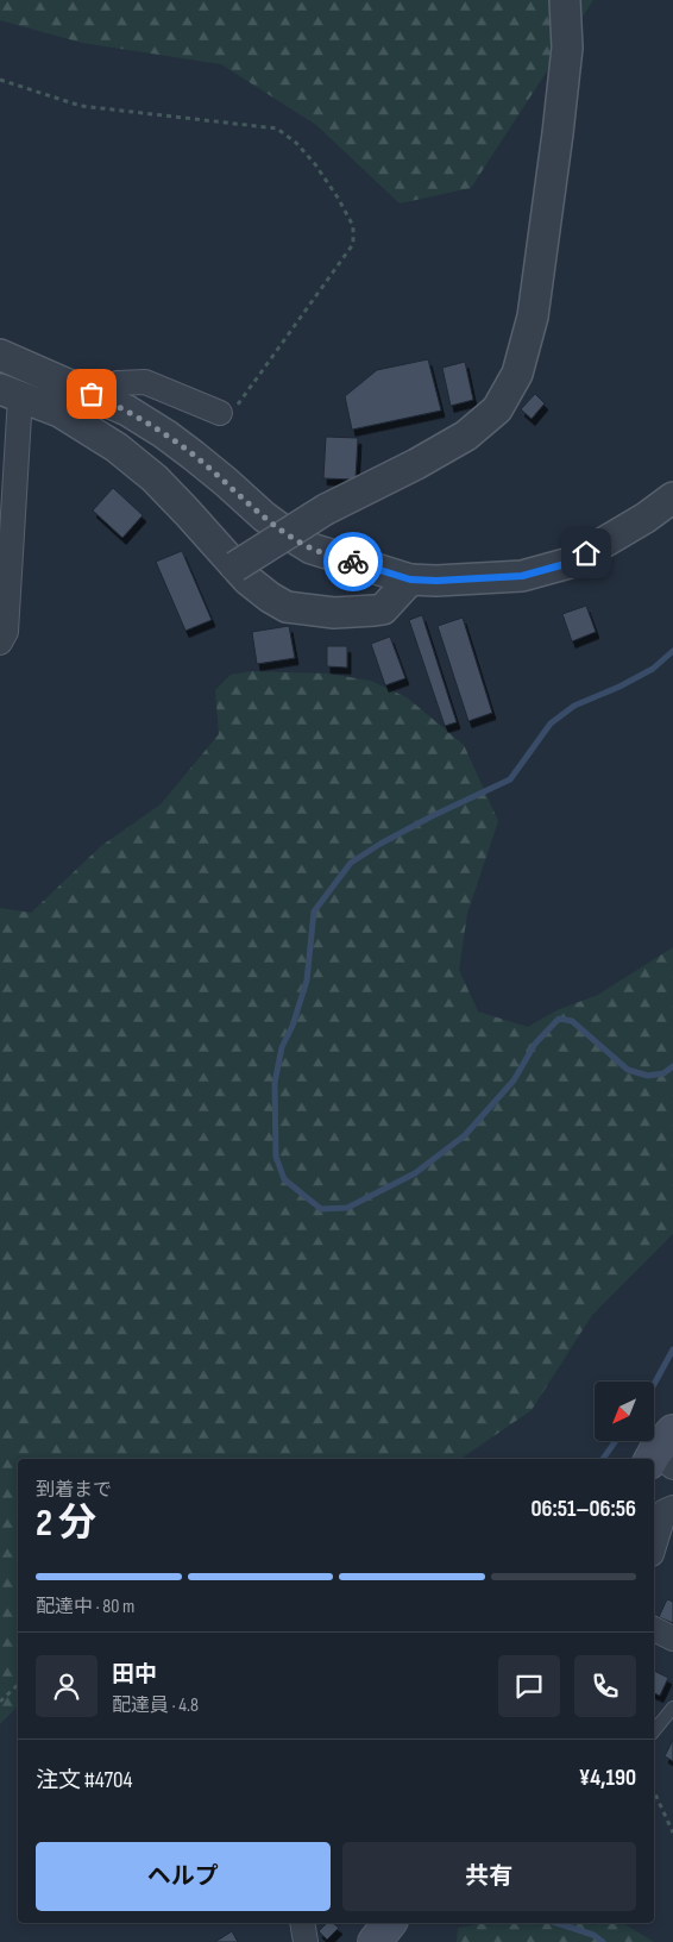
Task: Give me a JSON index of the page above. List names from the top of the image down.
{
  "north": "bottom left",
  "page": {
    "heading": ["2 分", "到着まで", "06:51–06:56"],
    "panel": [
      "田中",
      "配達員 · 4.8",
      "注文 #4704",
      "¥4,190"
    ],
    "bar": "配達中 · 80 m",
    "buttons": ["ヘルプ", "共有"]
  }
}
